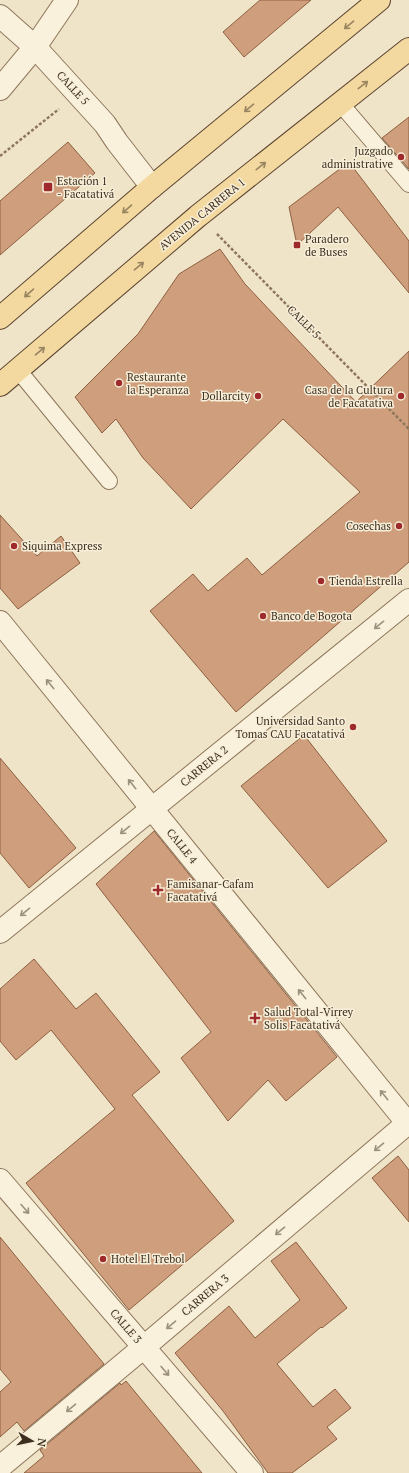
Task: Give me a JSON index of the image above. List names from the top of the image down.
{
  "streets": {
    "main road": ["AVENIDA CARRERA 1"],
    "street": [
      "CALLE 5",
      "CARRERA 2",
      "CALLE 4",
      "CARRERA 3",
      "CALLE 3"
    ]
  },
  "crossings": [
    ["CALLE 5", "AVENIDA CARRERA 1"],
    ["CARRERA 2", "CALLE 4"],
    ["CALLE 4", "CARRERA 3"],
    ["CARRERA 3", "CALLE 3"]
  ],
  "one_way": [
    "CARRERA 2",
    "CALLE 4",
    "CARRERA 3",
    "CALLE 3"
  ],
  "places": {
    "other": [
      "Juzgado administrative",
      "Restaurante la Esperanza",
      "Dollarcity",
      "Casa de la Cultura de Facatativa",
      "Cosechas",
      "Siquima Express",
      "Tienda Estrella",
      "Banco de Bogota",
      "Universidad Santo Tomas CAU Facatativá",
      "Hotel El Trebol"
    ],
    "transit": ["Estación 1 - Facatativá", "Paradero de Buses"],
    "health": ["Famisanar-Cafam Facatativá", "Salud Total-Virrey Solis Facatativá"]
  },
  "north": "right"
}
